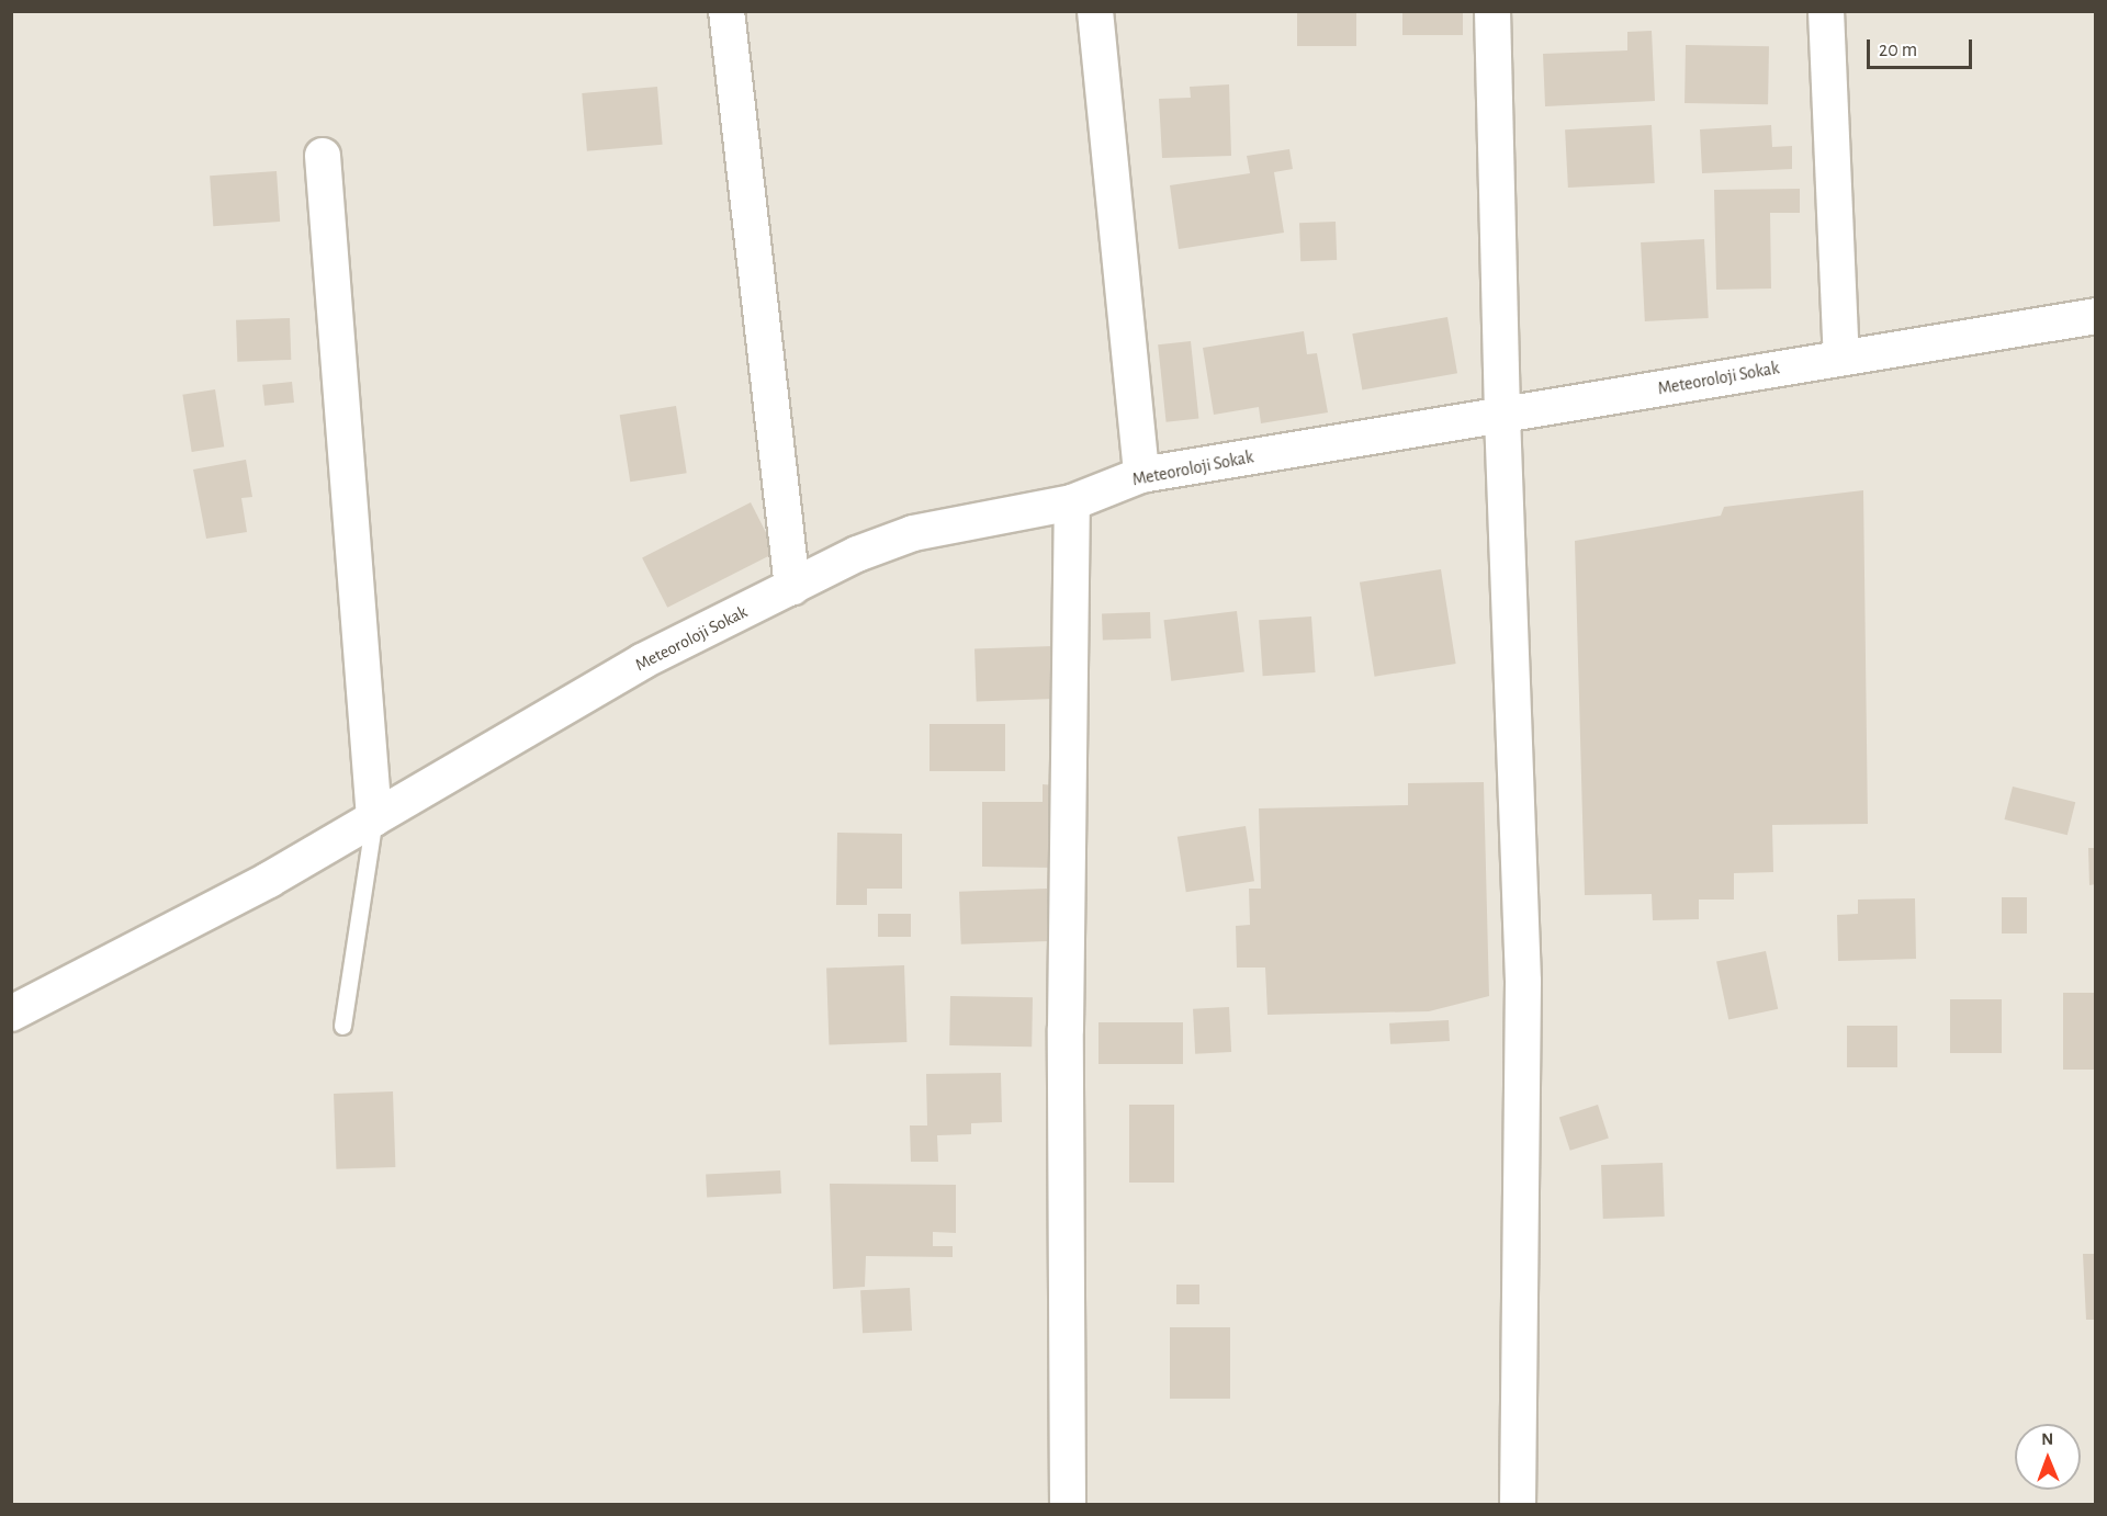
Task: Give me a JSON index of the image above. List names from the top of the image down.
{
  "streets": {
    "street": ["Meteoroloji Sokak"]
  },
  "scale_bar": "20 m",
  "north": "top"
}
